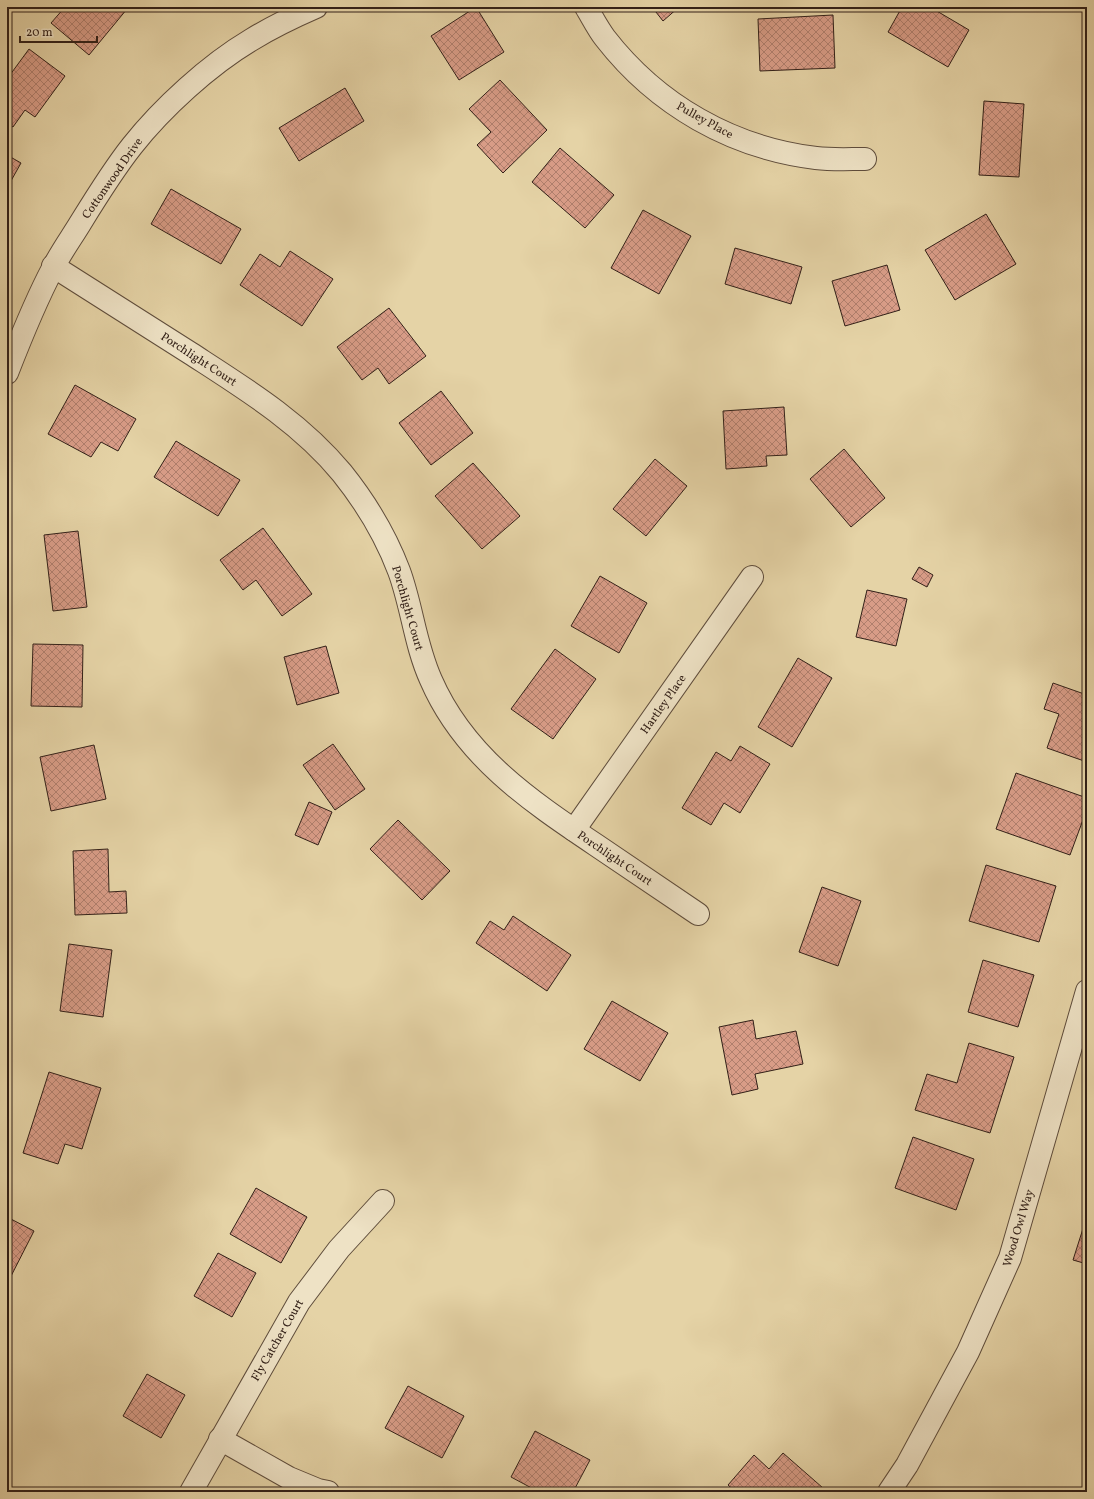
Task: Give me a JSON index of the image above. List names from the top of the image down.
{
  "streets": {
    "street": [
      "Pulley Place",
      "Cottonwood Drive",
      "Porchlight Court",
      "Hartley Place",
      "Wood Owl Way",
      "Fly Catcher Court"
    ]
  },
  "crossings": [
    ["Cottonwood Drive", "Porchlight Court"],
    ["Porchlight Court", "Hartley Place"]
  ],
  "scale_bar": "20 m"
}
